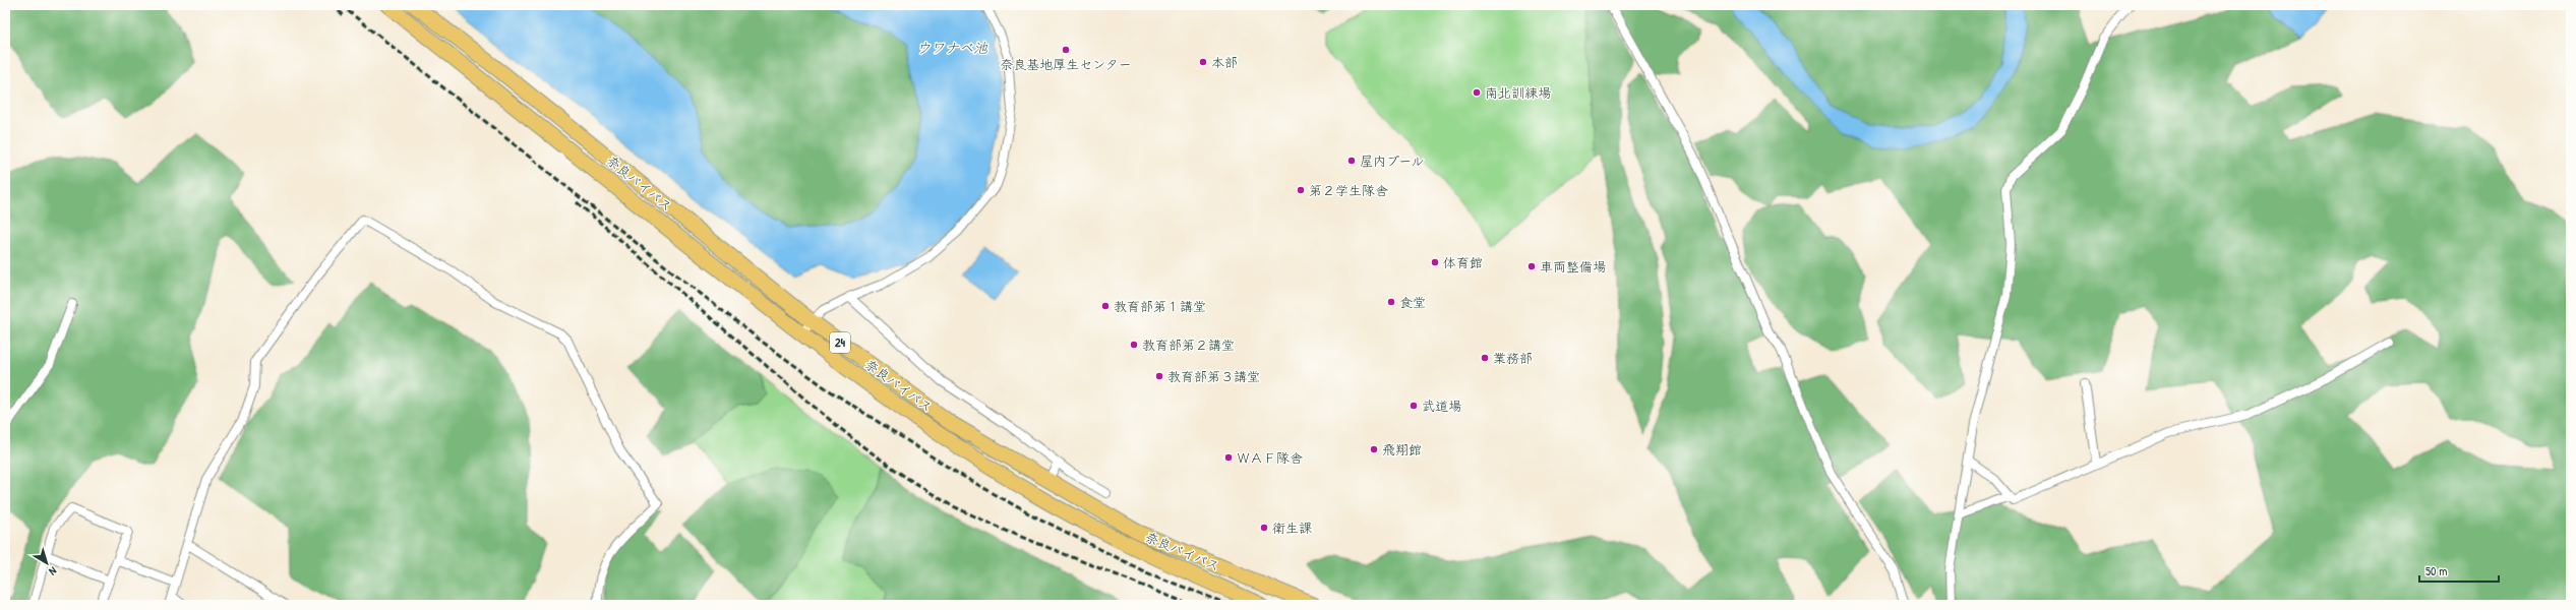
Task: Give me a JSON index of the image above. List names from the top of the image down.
{
  "streets": {
    "highway": ["奈良バイパス", "24"]
  },
  "water": ["ウワナベ池"],
  "places": [
    "奈良基地厚生センター",
    "本部",
    "南北訓練場",
    "屋内プール",
    "第２学生隊舎",
    "体育館",
    "車両整備場",
    "食堂",
    "教育部第１講堂",
    "教育部第２講堂",
    "業務部",
    "教育部第３講堂",
    "武道場",
    "飛翔館",
    "ＷＡＦ隊舎",
    "衛生課"
  ],
  "scale_bar": "50 m",
  "north": "bottom right"
}
